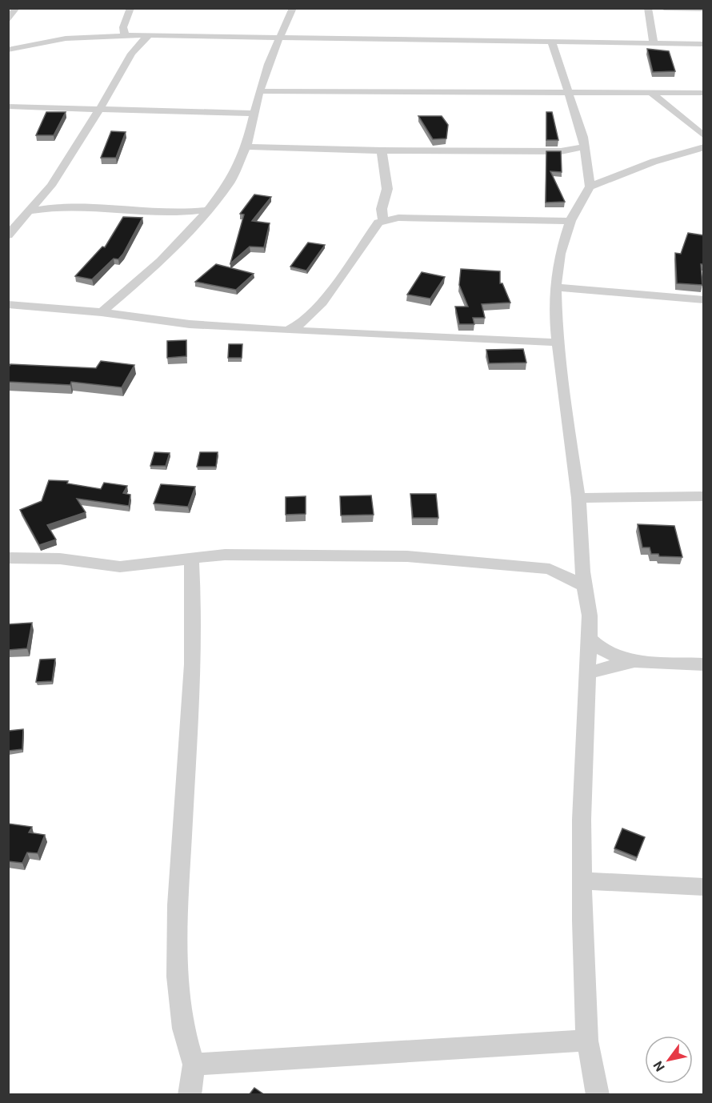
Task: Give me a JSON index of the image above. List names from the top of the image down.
{
  "north": "bottom left"
}
